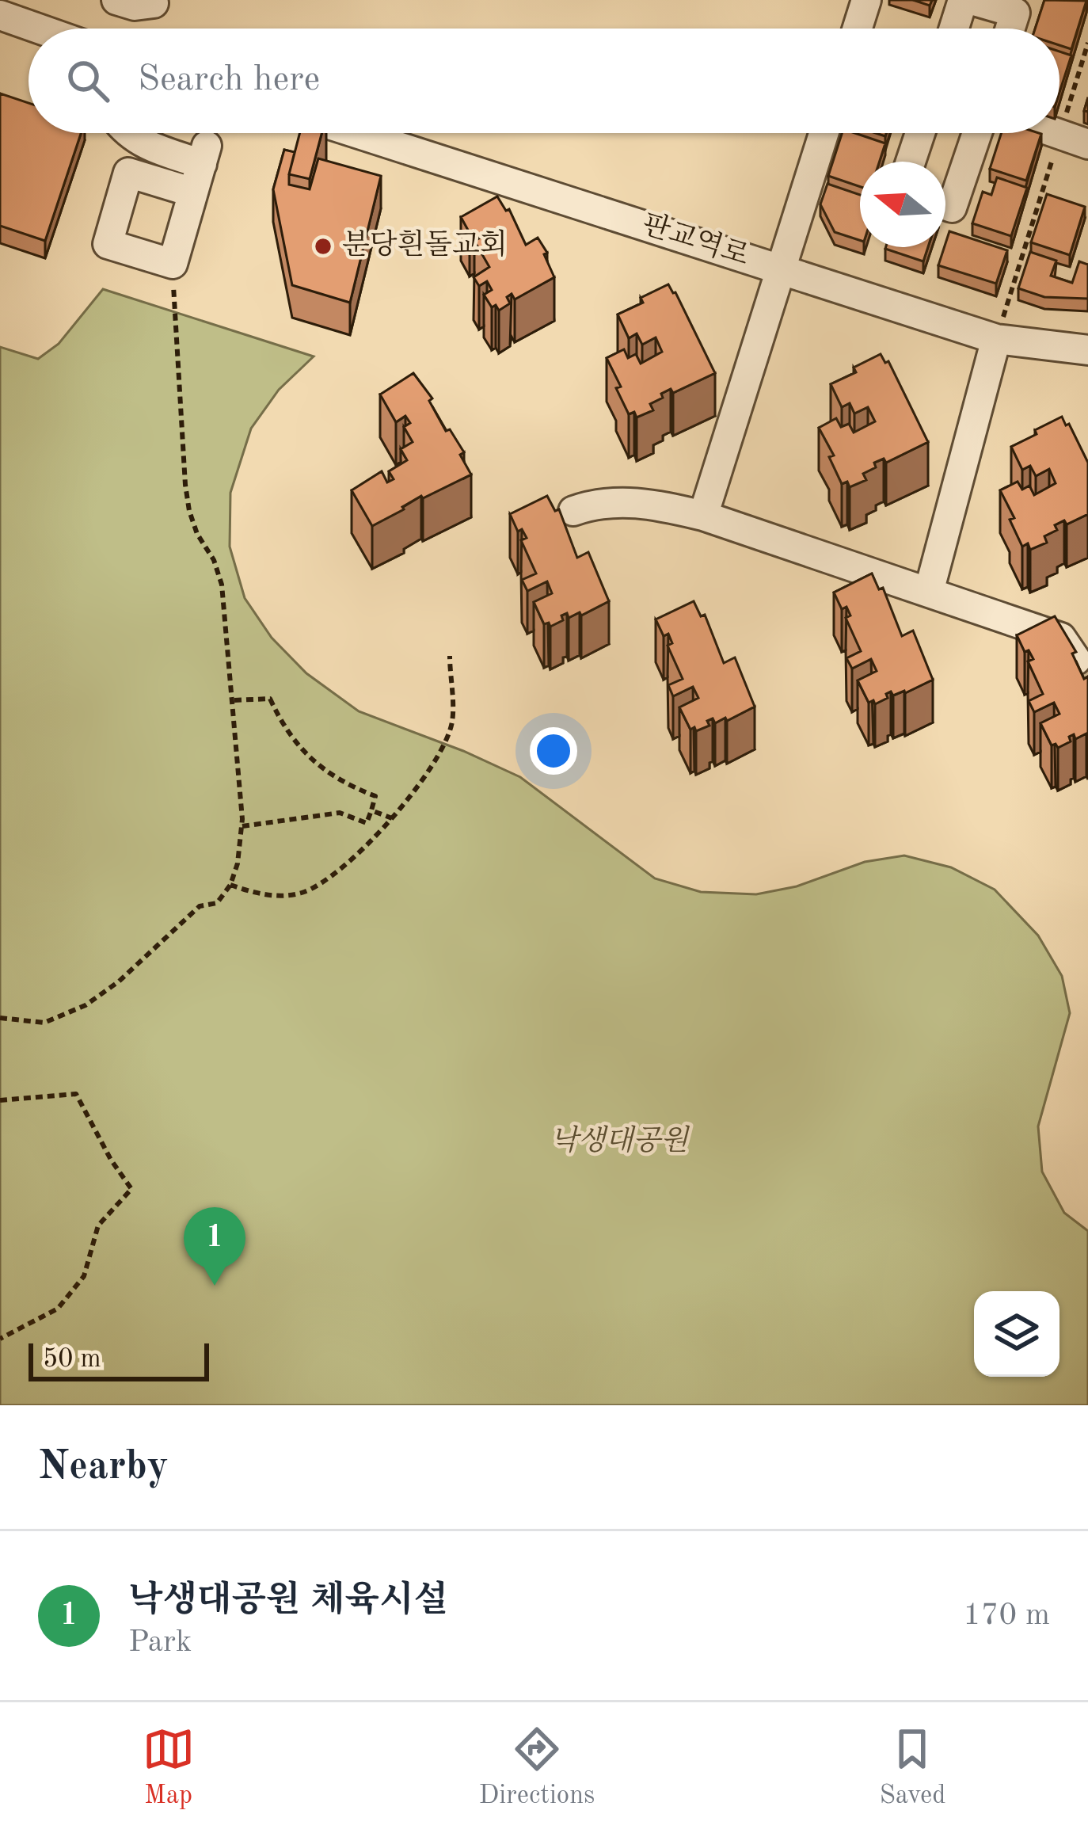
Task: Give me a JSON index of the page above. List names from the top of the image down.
{
  "streets": {
    "street": ["판교역로"]
  },
  "parks": ["낙생대공원"],
  "places": ["분당흰돌교회"],
  "scale_bar": "50 m",
  "north": "left",
  "page": {
    "search": "Search here",
    "pins": "1",
    "scale": "50 m",
    "heading": "Nearby",
    "list": [
      {
        "mark": "1",
        "name": "낙생대공원 체육시설",
        "note": "Park",
        "value": "170 m"
      }
    ],
    "nav": ["Map", "Directions", "Saved"]
  }
}
